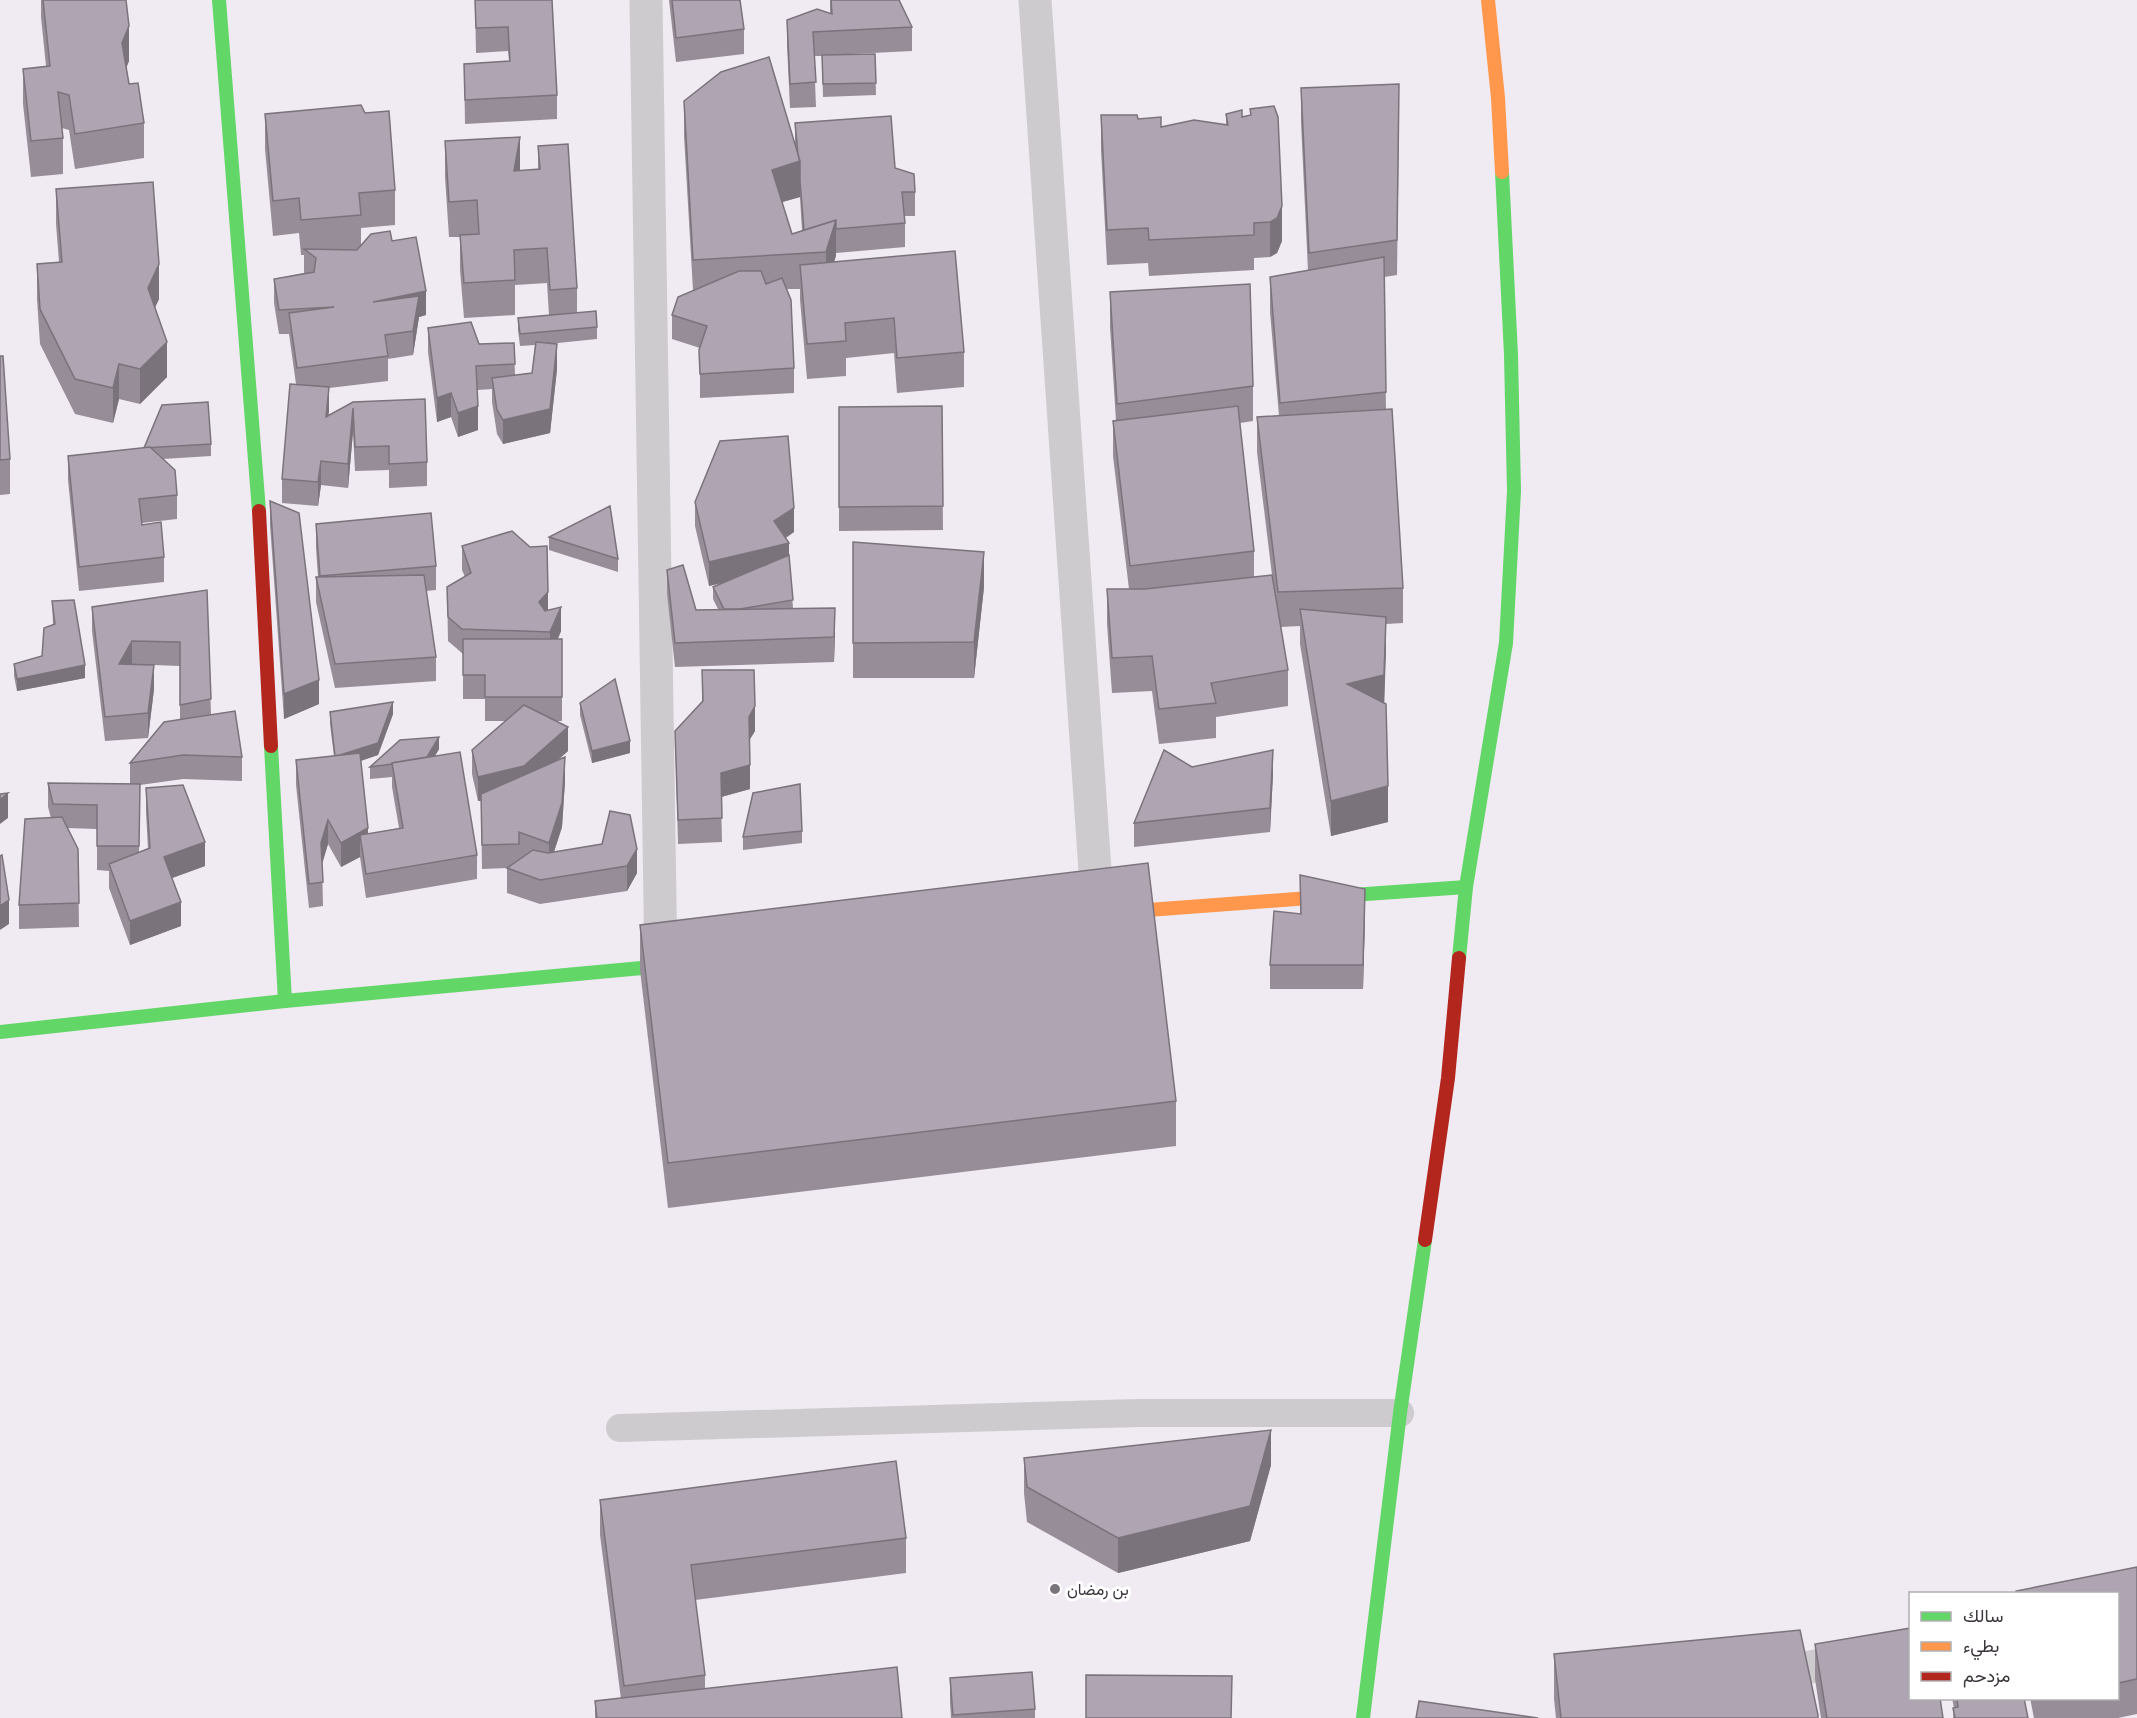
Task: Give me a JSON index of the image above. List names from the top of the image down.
{
  "places": ["بن رمضان"],
  "legend": ["سالك", "بطيء", "مزدحم"]
}
